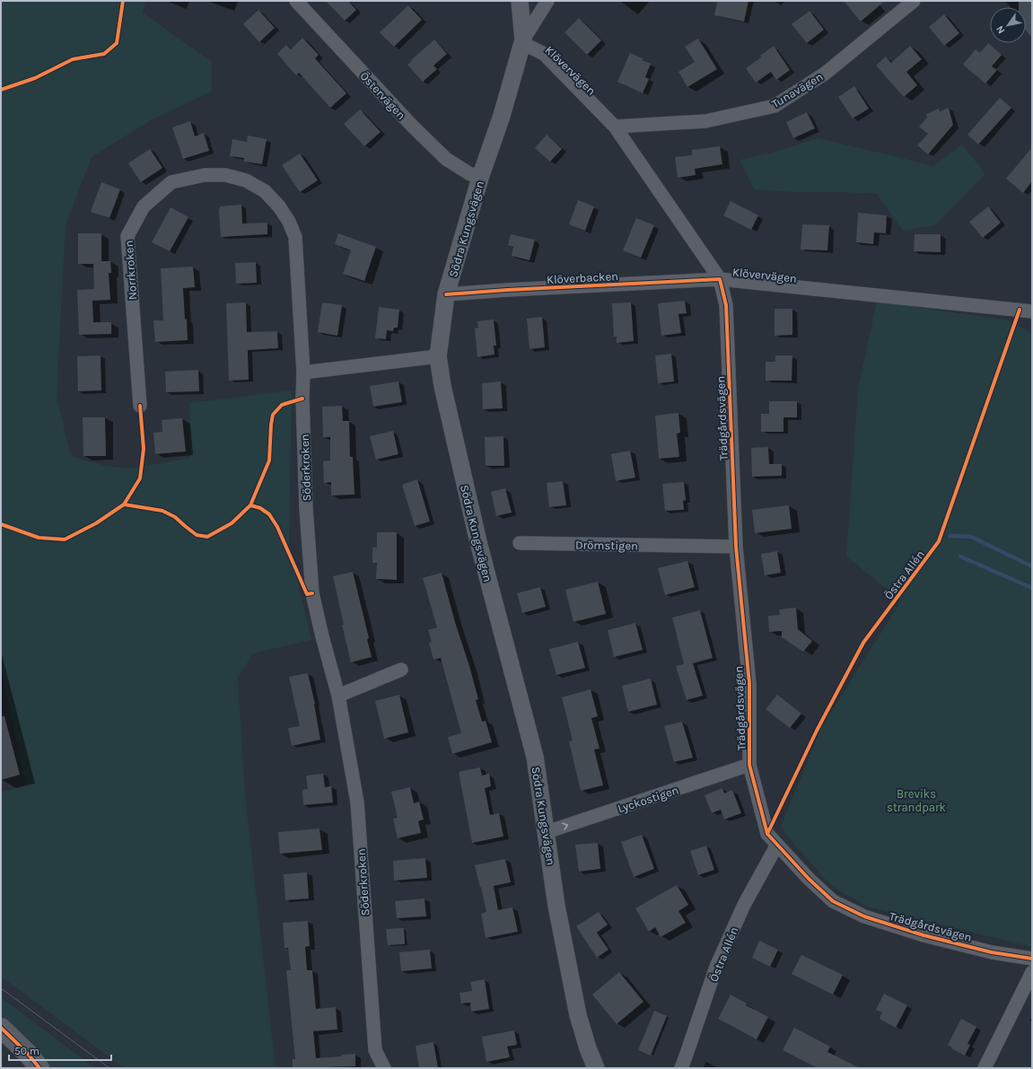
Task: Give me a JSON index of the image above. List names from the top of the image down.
{
  "streets": {
    "street": [
      "Klövervägen",
      "Tunavägen",
      "Östervägen",
      "Södra Kungsvägen",
      "Norrkroken",
      "Klöverbacken",
      "Trädgårdsvägen",
      "Söderkroken",
      "Drömstigen",
      "Östra Allén",
      "Lyckostigen"
    ]
  },
  "crossings": [
    ["Klövervägen", "Tunavägen"],
    ["Klövervägen", "Södra Kungsvägen"],
    ["Klövervägen", "Klöverbacken"],
    ["Klövervägen", "Trädgårdsvägen"],
    ["Östervägen", "Södra Kungsvägen"],
    ["Södra Kungsvägen", "Klöverbacken"],
    ["Södra Kungsvägen", "Lyckostigen"],
    ["Norrkroken", "Söderkroken"],
    ["Klöverbacken", "Trädgårdsvägen"],
    ["Trädgårdsvägen", "Drömstigen"],
    ["Trädgårdsvägen", "Östra Allén"],
    ["Trädgårdsvägen", "Lyckostigen"]
  ],
  "one_way": ["Lyckostigen"],
  "parks": ["Breviks strandpark"],
  "scale_bar": "50 m",
  "north": "bottom left"
}
